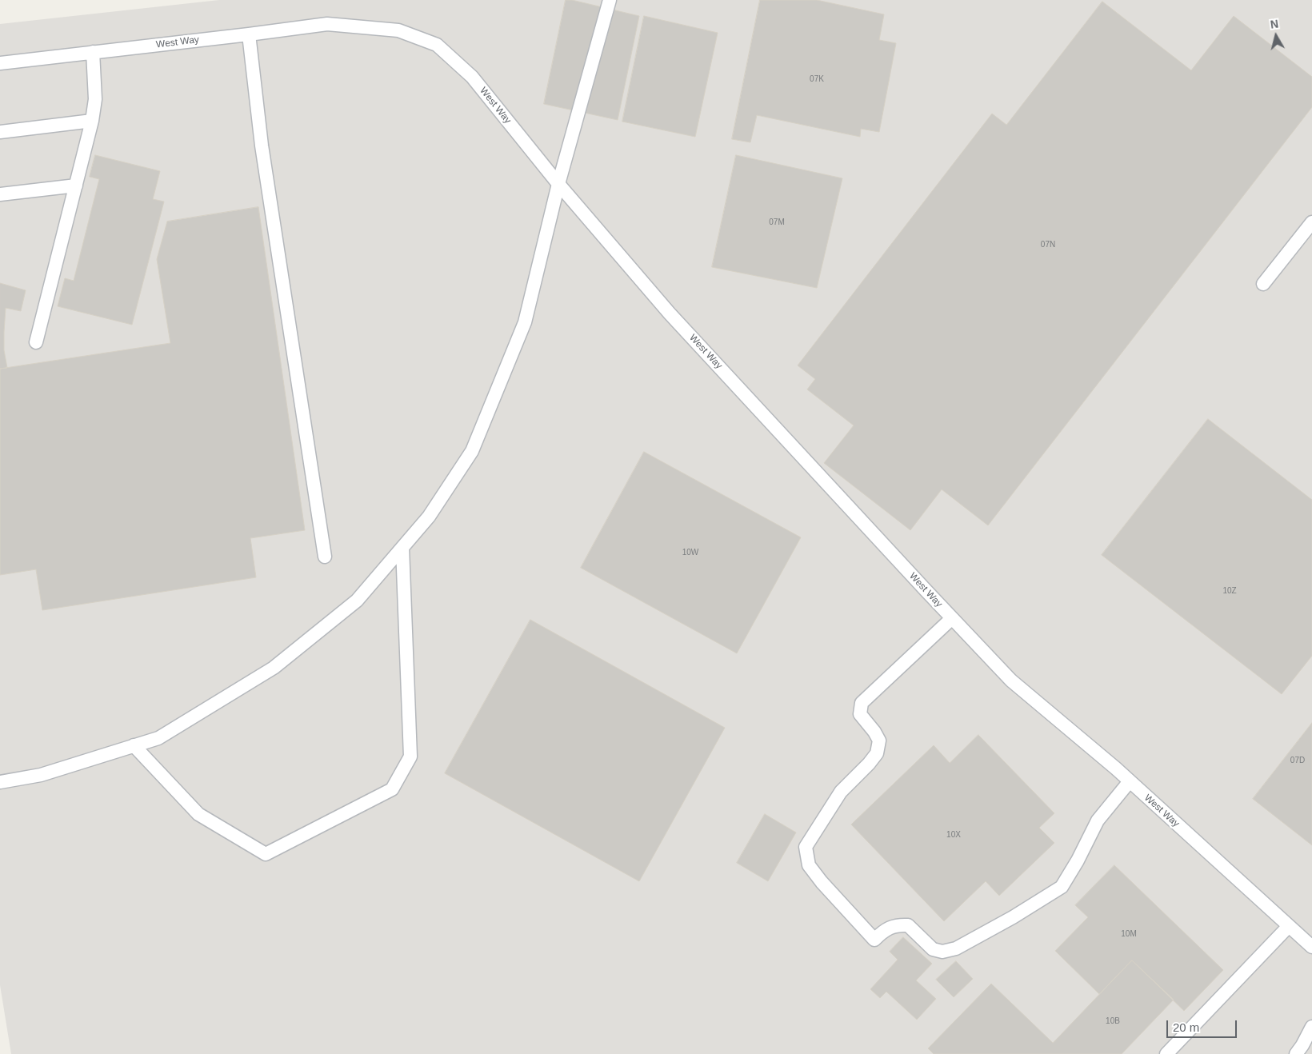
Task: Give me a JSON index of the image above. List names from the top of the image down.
{
  "streets": {
    "lane": ["West Way"]
  },
  "house_numbers": [
    "07K",
    "07M",
    "07N",
    "10W",
    "10Z",
    "07D",
    "10X",
    "10M",
    "10B"
  ],
  "scale_bar": "20 m",
  "north": "top"
}
